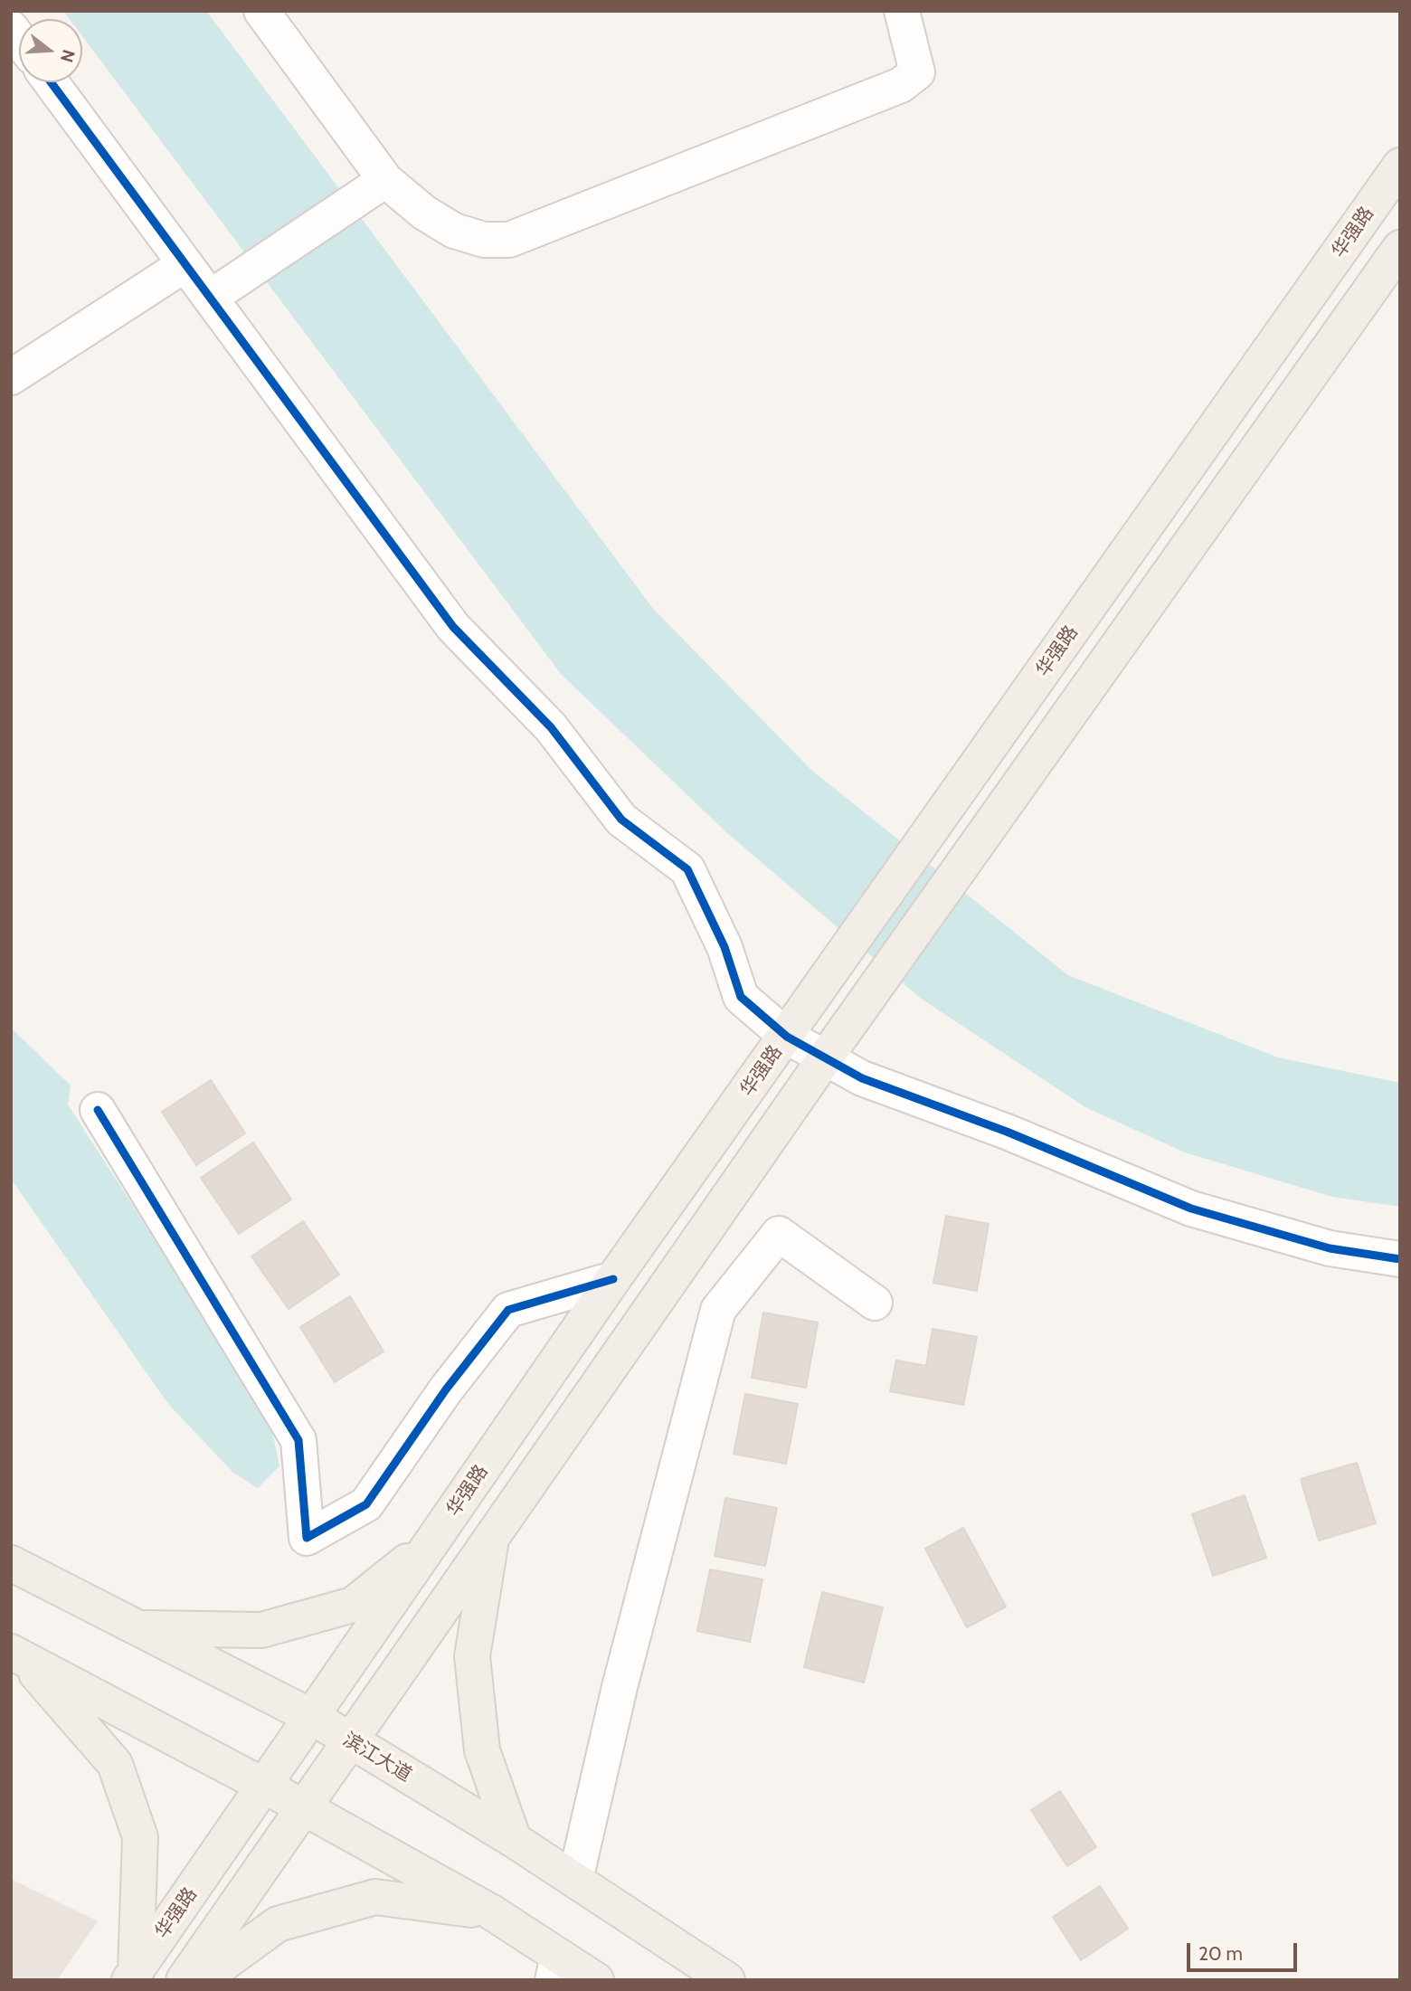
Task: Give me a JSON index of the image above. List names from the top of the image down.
{
  "streets": {
    "main road": ["华强路", "滨江大道"]
  },
  "crossings": [
    ["华强路", "滨江大道"]
  ],
  "scale_bar": "20 m",
  "north": "right"
}
